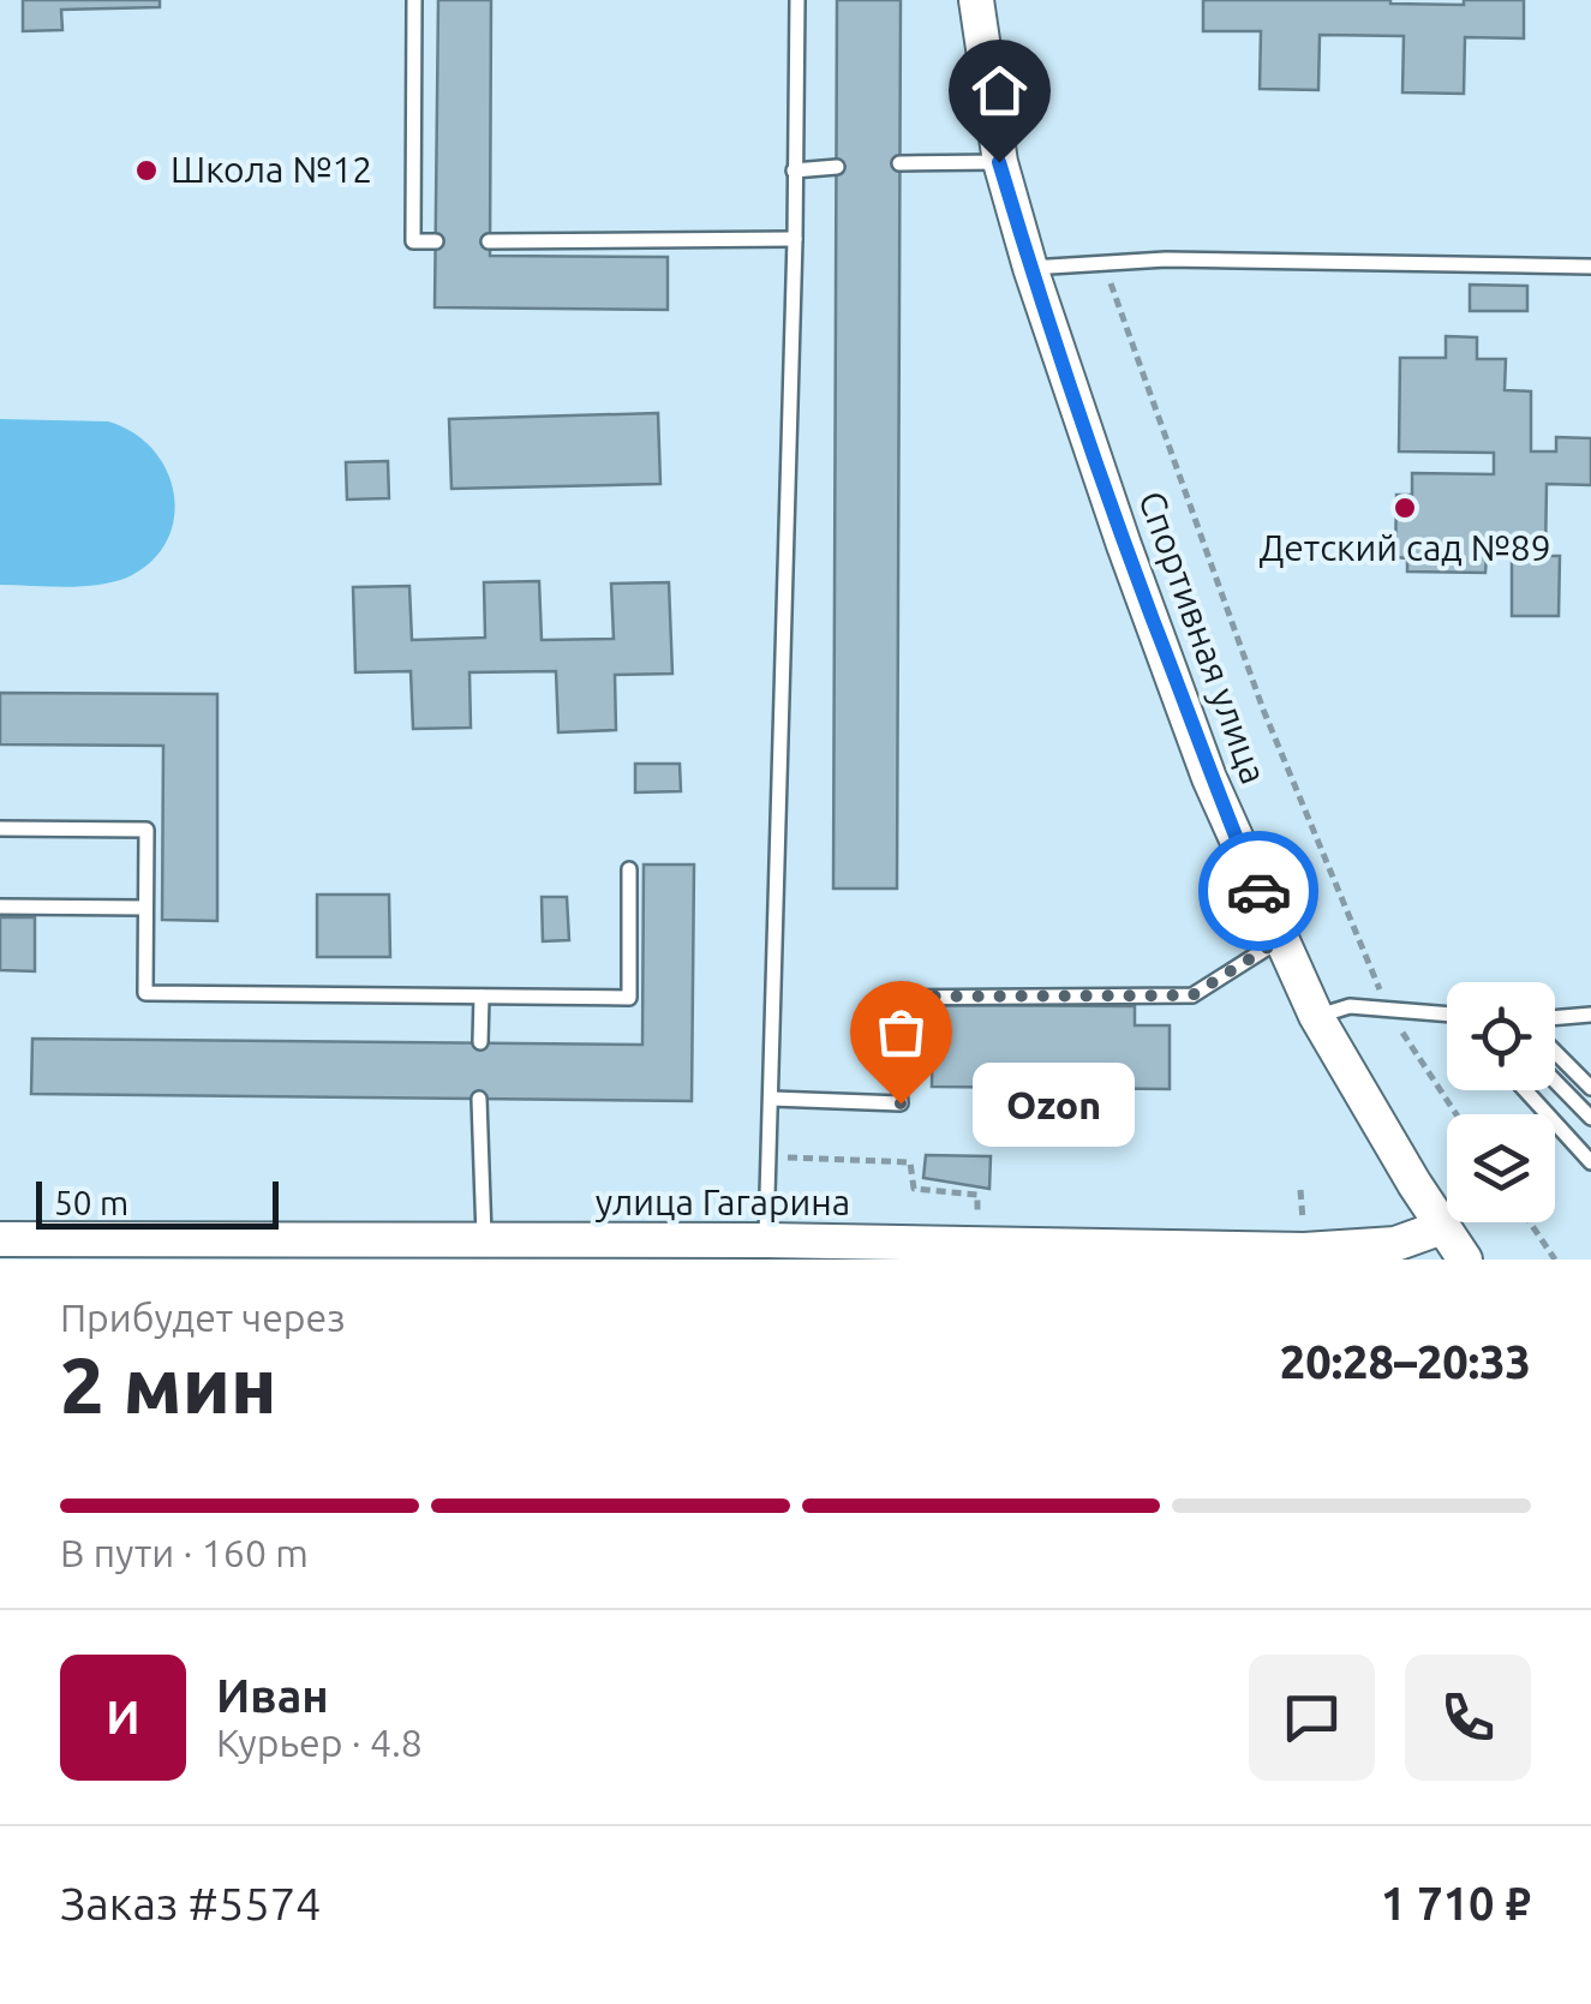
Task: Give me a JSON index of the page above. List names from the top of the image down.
{
  "streets": {
    "street": ["Спортивная улица", "улица Гагарина"]
  },
  "crossings": [
    ["Спортивная улица", "улица Гагарина"]
  ],
  "places": ["Школа №12", "Детский сад №89", "Ozon"],
  "scale_bar": "50 m",
  "page": {
    "bubble": "Ozon",
    "scale": "50 m",
    "heading": ["2 мин", "Прибудет через", "20:28–20:33"],
    "panel": [
      "Иван",
      "Курьер · 4.8",
      "Заказ #5574",
      "1 710 ₽"
    ],
    "bar": "В пути · 160 m",
    "round": "И"
  }
}
